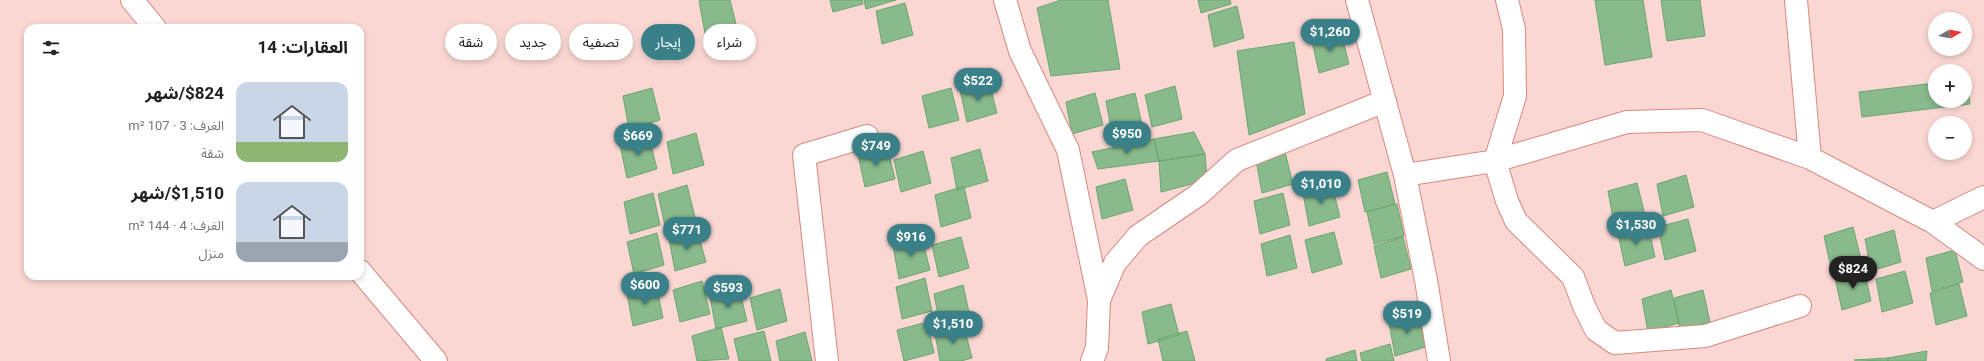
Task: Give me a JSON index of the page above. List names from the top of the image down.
{
  "north": "right",
  "page": {
    "map_buttons": ["+", "−"],
    "price": [
      "$1,260",
      "$522",
      "$950",
      "$669",
      "$749",
      "$1,010",
      "$1,530",
      "$771",
      "$916",
      "$824",
      "$600",
      "$593",
      "$519",
      "$1,510"
    ],
    "chip": [
      "شراء",
      "إيجار",
      "تصفية",
      "جديد",
      "شقة"
    ],
    "heading": "العقارات: 14",
    "list": [
      {
        "name": "$824/شهر",
        "note": "الغرف: 3 · 107 m² · شقة"
      },
      {
        "name": "$1,510/شهر",
        "note": "الغرف: 4 · 144 m² · منزل"
      }
    ]
  }
}
